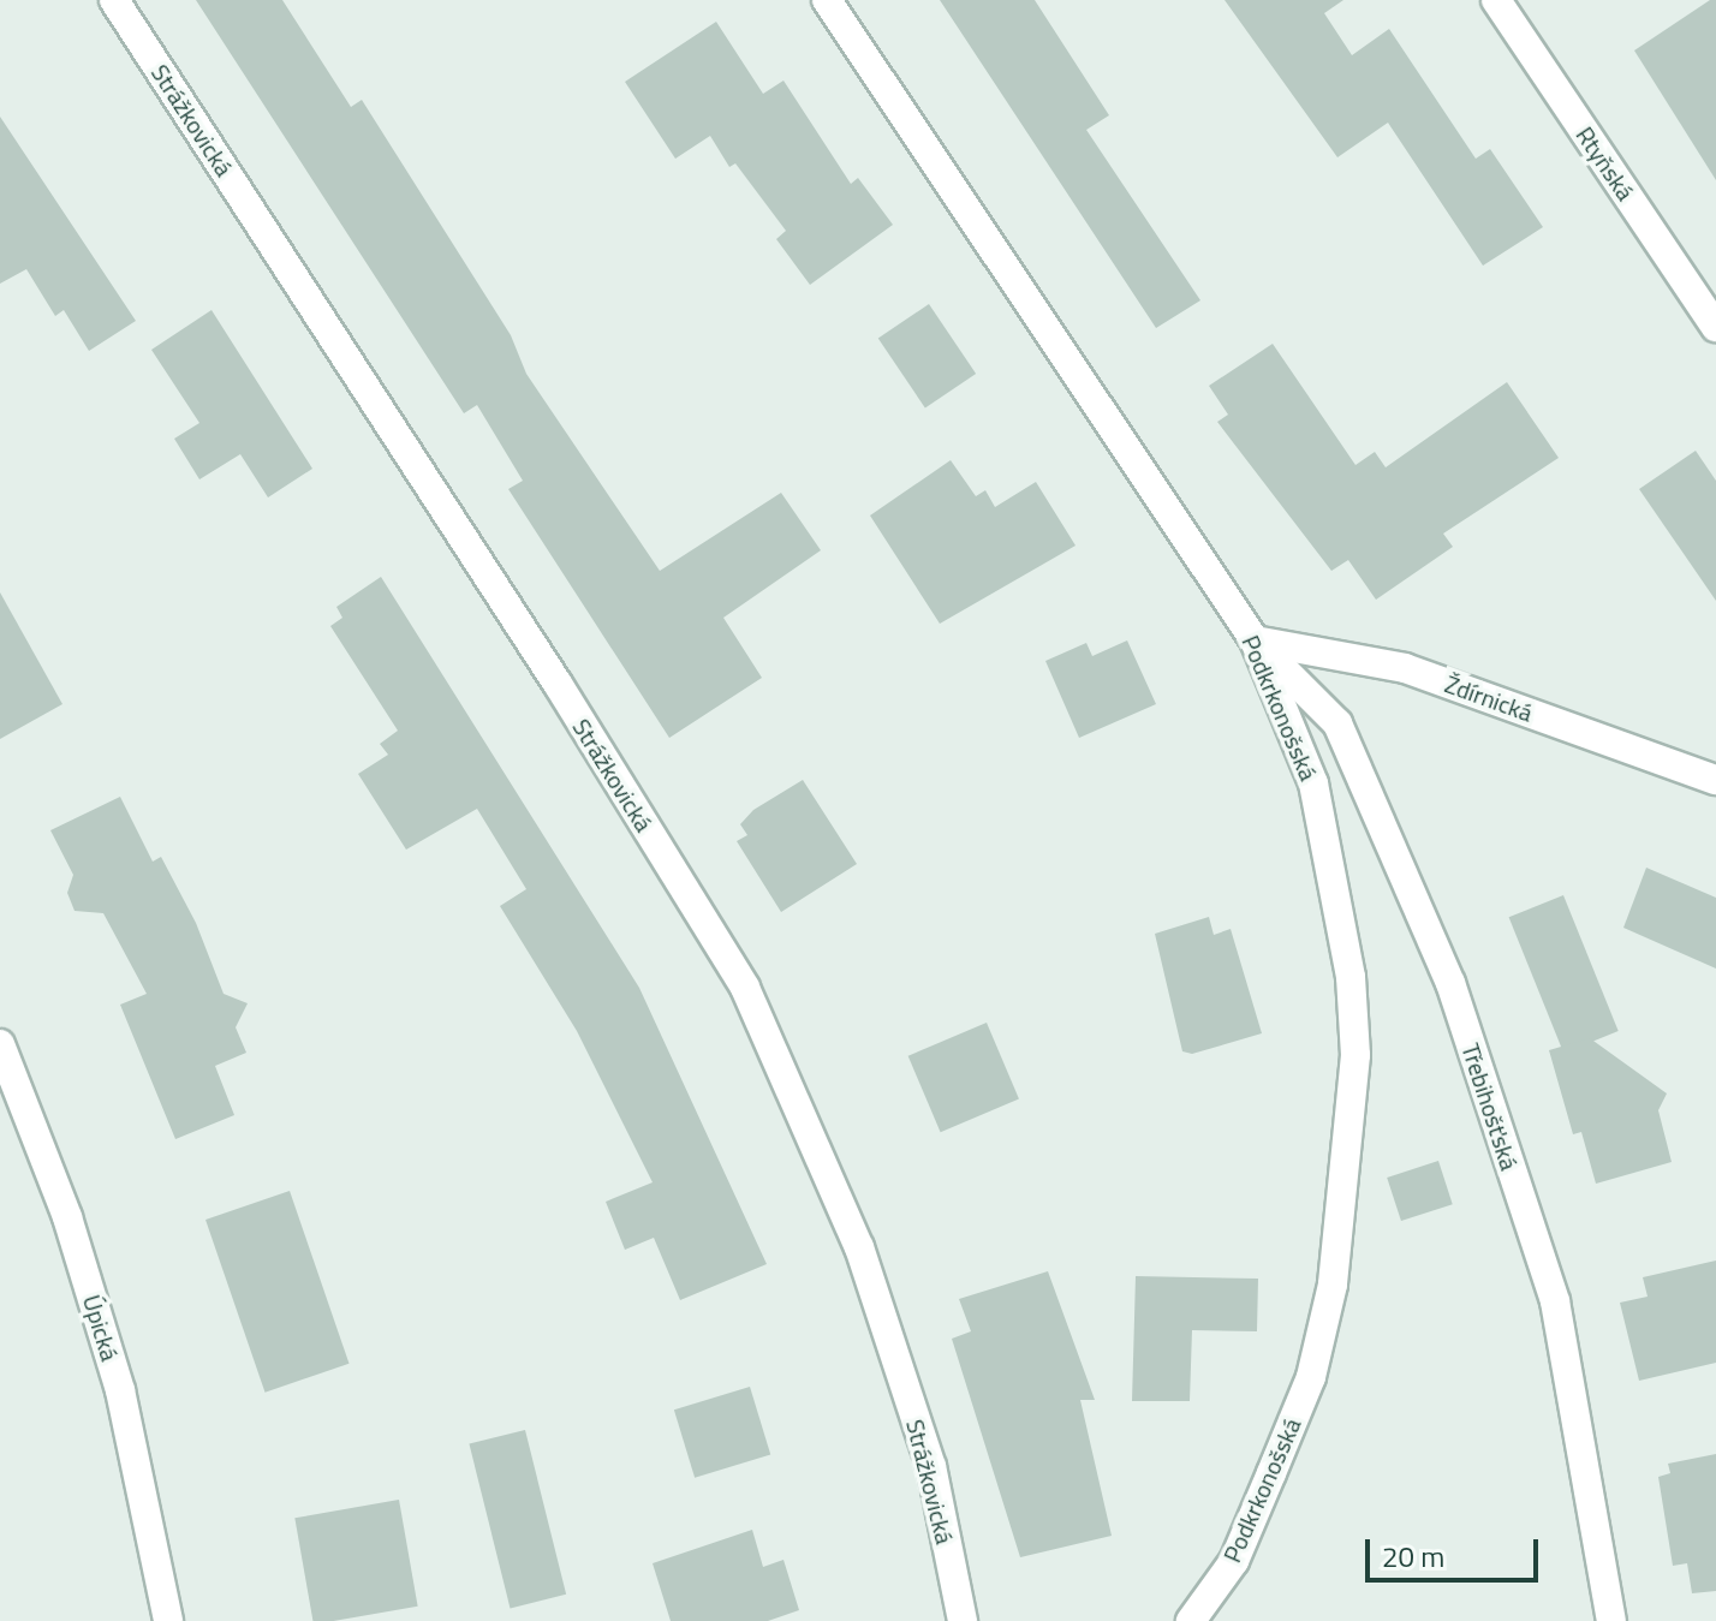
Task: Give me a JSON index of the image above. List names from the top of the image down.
{
  "streets": {
    "street": [
      "Strážkovická",
      "Rtyňská",
      "Ždírnická",
      "Podkrkonošská",
      "Třebihošťská",
      "Úpická"
    ]
  },
  "crossings": [
    ["Ždírnická", "Podkrkonošská"],
    ["Ždírnická", "Třebihošťská"],
    ["Podkrkonošská", "Třebihošťská"]
  ],
  "scale_bar": "20 m"
}
